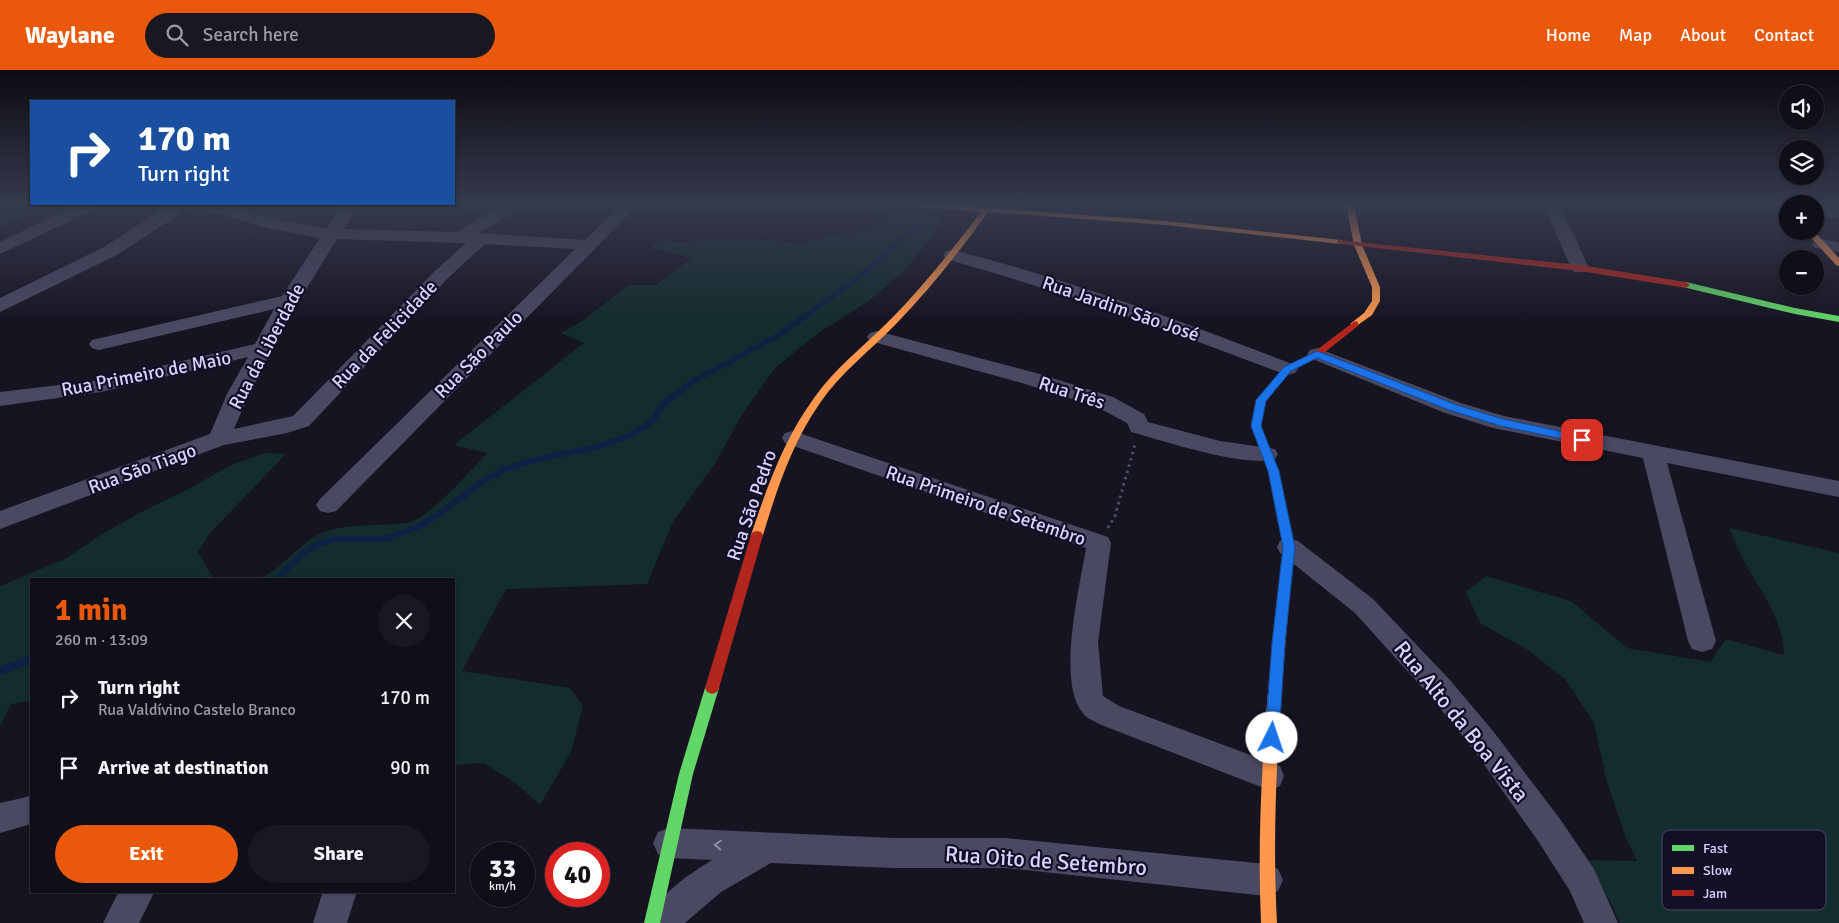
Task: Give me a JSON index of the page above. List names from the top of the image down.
{
  "streets": {
    "street": [
      "Rua Jardim São José",
      "Rua da Felicidade",
      "Rua da Liberdade",
      "Rua São Paulo",
      "Rua Primeiro de Maio",
      "Rua Três",
      "Rua São Tiago",
      "Rua São Pedro",
      "Rua Primeiro de Setembro",
      "Rua Alto da Boa Vista",
      "Rua Oito de Setembro"
    ]
  },
  "crossings": [
    ["Rua Jardim São José", "Rua São Pedro"],
    ["Rua da Felicidade", "Rua São Tiago"],
    ["Rua da Liberdade", "Rua Primeiro de Maio"],
    ["Rua da Liberdade", "Rua São Tiago"],
    ["Rua Três", "Rua São Pedro"],
    ["Rua São Pedro", "Rua Primeiro de Setembro"],
    ["Rua São Pedro", "Rua Oito de Setembro"]
  ],
  "legend": ["Fast", "Slow", "Jam"],
  "page": {
    "header": "Waylane",
    "search": "Search here",
    "nav": [
      "Home",
      "Map",
      "About",
      "Contact"
    ],
    "map_buttons": ["+", "−"],
    "turn": ["170 m", "Turn right"],
    "heading": ["1 min", "260 m · 13:09"],
    "list": [
      {
        "name": "Turn right",
        "note": "Rua Valdívino Castelo Branco",
        "value": "170 m"
      },
      {
        "name": "Arrive at destination",
        "value": "90 m"
      }
    ],
    "buttons": ["Exit", "Share"],
    "speed": "33 km/h",
    "limit": "40"
  }
}
